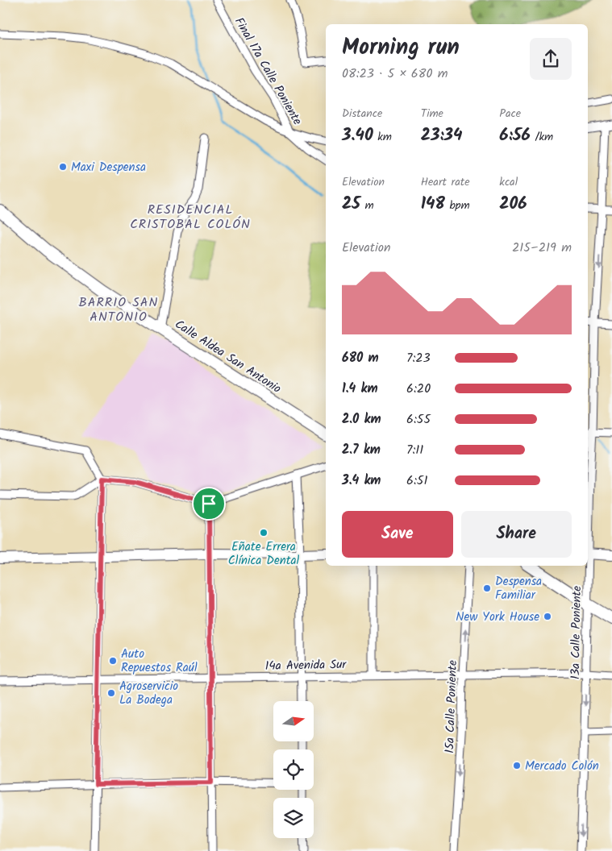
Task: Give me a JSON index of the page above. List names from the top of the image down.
{
  "streets": {
    "main road": ["Calle Aldea San Antonio"],
    "street": [
      "Final 17a Calle Poniente",
      "13a Calle Poniente",
      "14a Avenida Sur",
      "15a Calle Poniente"
    ]
  },
  "crossings": [
    ["13a Calle Poniente", "14a Avenida Sur"],
    ["14a Avenida Sur", "15a Calle Poniente"]
  ],
  "one_way": ["13a Calle Poniente"],
  "districts": ["RESIDENCIAL CRISTOBAL COLÓN", "BARRIO SAN ANTONIO"],
  "places": [
    "Maxi Despensa",
    "Eñate Errera Clínica Dental",
    "Despensa Familiar",
    "New York House",
    "Auto Repuestos Raúl",
    "Agroservicio La Bodega",
    "Mercado Colón"
  ],
  "north": "right",
  "page": {
    "heading": ["Morning run", "08:23 · 5 × 680 m"],
    "stats": [
      ["Distance", "3.40 km"],
      ["Time", "23:34"],
      ["Pace", "6:56 /km"],
      ["Elevation", "25 m"],
      ["Heart rate", "148 bpm"],
      ["kcal", "206"]
    ],
    "chart": ["Elevation", "215–219 m"],
    "list": [
      {
        "name": "680 m",
        "note": "7:23"
      },
      {
        "name": "1.4 km",
        "note": "6:20"
      },
      {
        "name": "2.0 km",
        "note": "6:55"
      },
      {
        "name": "2.7 km",
        "note": "7:11"
      },
      {
        "name": "3.4 km",
        "note": "6:51"
      }
    ],
    "buttons": ["Save", "Share"]
  }
}
